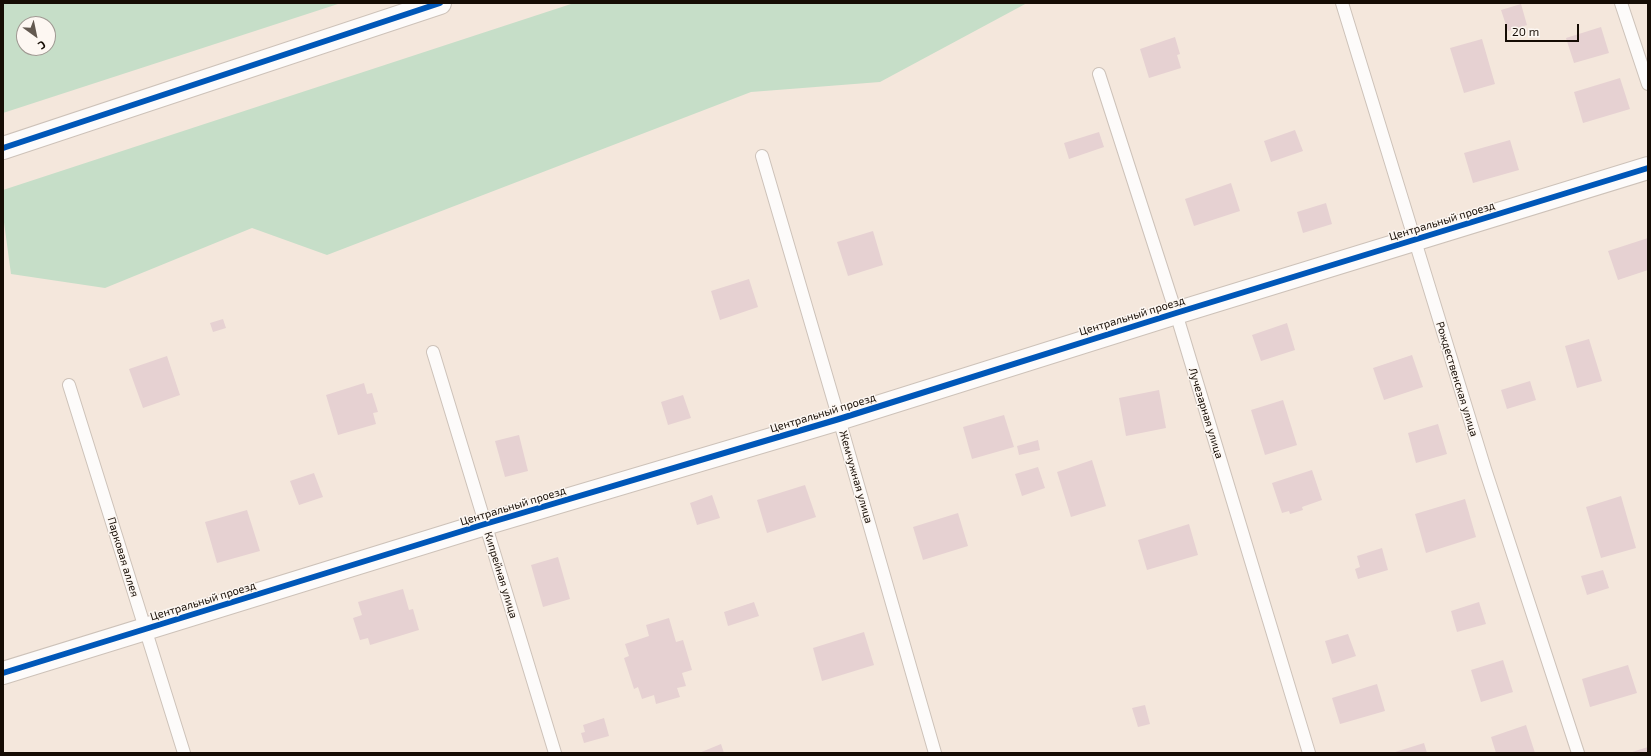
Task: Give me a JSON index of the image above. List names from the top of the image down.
{
  "streets": {
    "street": ["Центральный проезд"],
    "lane": [
      "Рождественская улица",
      "Лучезарная улица",
      "Жемчужная улица",
      "Парковая аллея",
      "Кипрейная улица"
    ]
  },
  "crossings": [
    ["Центральный проезд", "Рождественская улица"],
    ["Центральный проезд", "Лучезарная улица"],
    ["Центральный проезд", "Жемчужная улица"],
    ["Центральный проезд", "Парковая аллея"],
    ["Центральный проезд", "Кипрейная улица"]
  ],
  "scale_bar": "20 m",
  "north": "bottom right"
}
